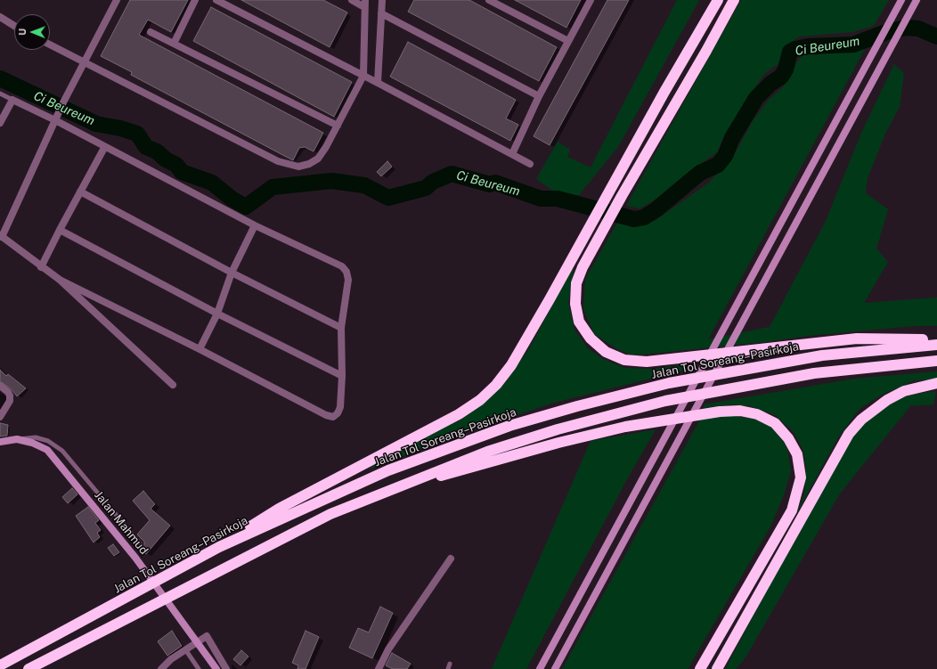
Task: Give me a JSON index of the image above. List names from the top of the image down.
{
  "streets": {
    "highway": ["Jalan Tol Soreang–Pasirkoja"],
    "main road": ["Jalan Mahmud"]
  },
  "water": ["Ci Beureum"],
  "north": "left"
}
